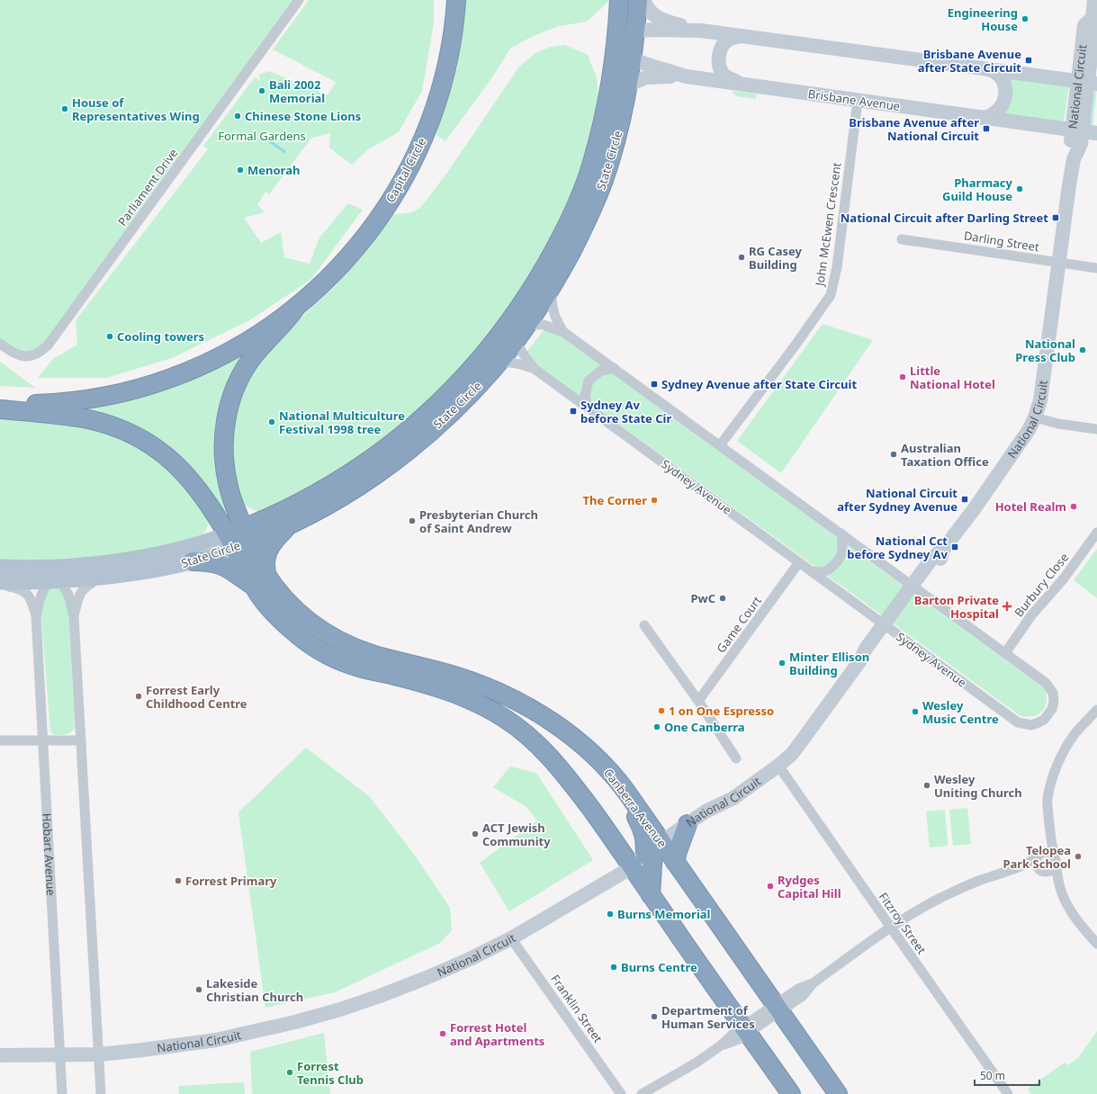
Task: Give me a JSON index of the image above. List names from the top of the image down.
{
  "streets": {
    "highway": [
      "Brisbane Avenue",
      "State Circle",
      "Capital Circle",
      "Sydney Avenue",
      "Canberra Avenue"
    ],
    "street": [
      "National Circuit",
      "Parliament Drive",
      "John McEwen Crescent",
      "Darling Street",
      "Burbury Close",
      "Game Court",
      "Hobart Avenue",
      "Fitzroy Street",
      "Franklin Street"
    ]
  },
  "crossings": [
    ["National Circuit", "Brisbane Avenue"],
    ["National Circuit", "Darling Street"],
    ["National Circuit", "Sydney Avenue"],
    ["National Circuit", "Canberra Avenue"],
    ["National Circuit", "Hobart Avenue"],
    ["National Circuit", "Fitzroy Street"],
    ["National Circuit", "Franklin Street"],
    ["Brisbane Avenue", "State Circle"],
    ["Brisbane Avenue", "John McEwen Crescent"],
    ["State Circle", "Sydney Avenue"],
    ["State Circle", "Canberra Avenue"],
    ["State Circle", "Hobart Avenue"],
    ["John McEwen Crescent", "Sydney Avenue"],
    ["Sydney Avenue", "Burbury Close"],
    ["Sydney Avenue", "Game Court"]
  ],
  "parks": ["Formal Gardens"],
  "places": {
    "other": [
      "Engineering House",
      "Bali 2002 Memorial",
      "House of Representatives Wing",
      "Chinese Stone Lions",
      "Menorah",
      "Pharmacy Guild House",
      "RG Casey Building",
      "Cooling towers",
      "National Press Club",
      "Little National Hotel",
      "National Multiculture Festival 1998 tree",
      "Australian Taxation Office",
      "The Corner",
      "Hotel Realm",
      "Presbyterian Church of Saint Andrew",
      "PwC",
      "Minter Ellison Building",
      "Forrest Early Childhood Centre",
      "1 on One Espresso",
      "Wesley Music Centre",
      "One Canberra",
      "Wesley Uniting Church",
      "ACT Jewish Community",
      "Telopea Park School",
      "Forrest Primary",
      "Rydges Capital Hill",
      "Burns Memorial",
      "Burns Centre",
      "Lakeside Christian Church",
      "Department of Human Services",
      "Forrest Hotel and Apartments",
      "Forrest Tennis Club"
    ],
    "transit": [
      "Brisbane Avenue after State Circuit",
      "Brisbane Avenue after National Circuit",
      "National Circuit after Darling Street",
      "Sydney Avenue after State Circuit",
      "Sydney Av before State Cir",
      "National Circuit after Sydney Avenue",
      "National Cct before Sydney Av"
    ],
    "health": ["Barton Private Hospital"]
  },
  "scale_bar": "50 m"
}
